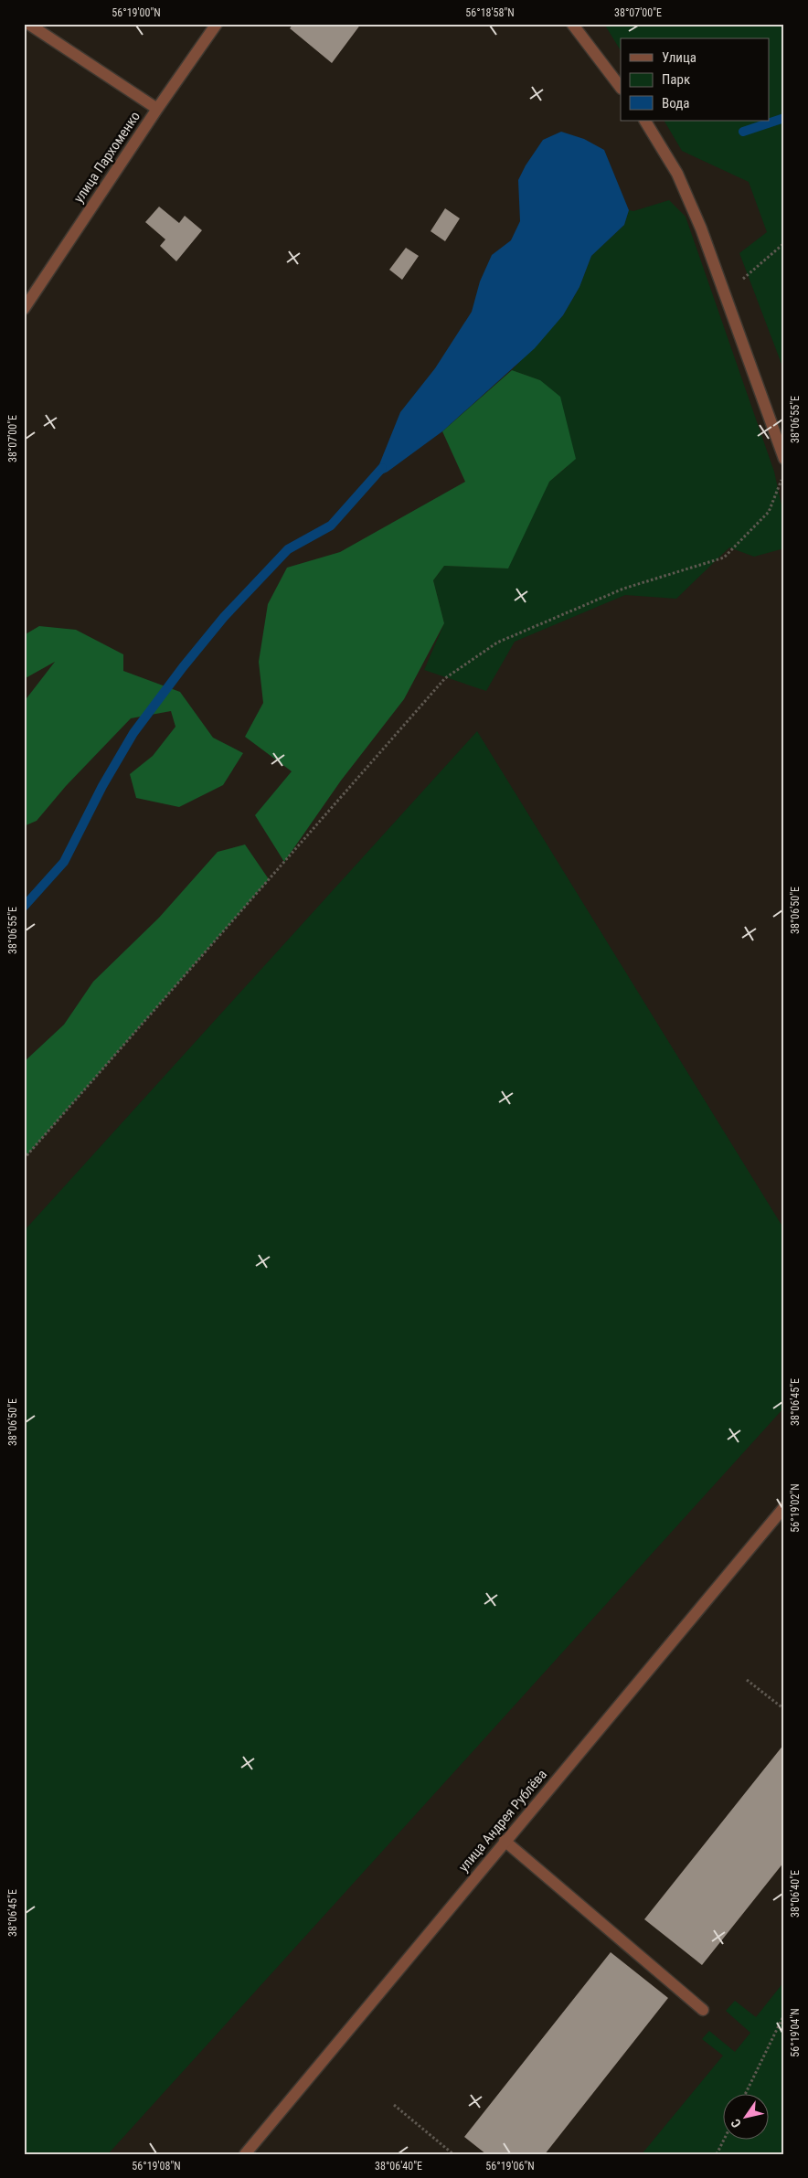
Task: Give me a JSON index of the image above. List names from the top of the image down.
{
  "streets": {
    "street": ["улица Пархоменко", "улица Андрея Рублёва"]
  },
  "legend": ["Улица", "Парк", "Вода"],
  "north": "bottom left",
  "coordinates": [
    "56°19'00\"N",
    "56°18'58\"N",
    "38°07'00\"E",
    "38°06'55\"E",
    "38°06'50\"E",
    "38°06'45\"E",
    "56°19'02\"N",
    "38°06'40\"E",
    "56°19'04\"N",
    "56°19'08\"N",
    "56°19'06\"N"
  ]
}
